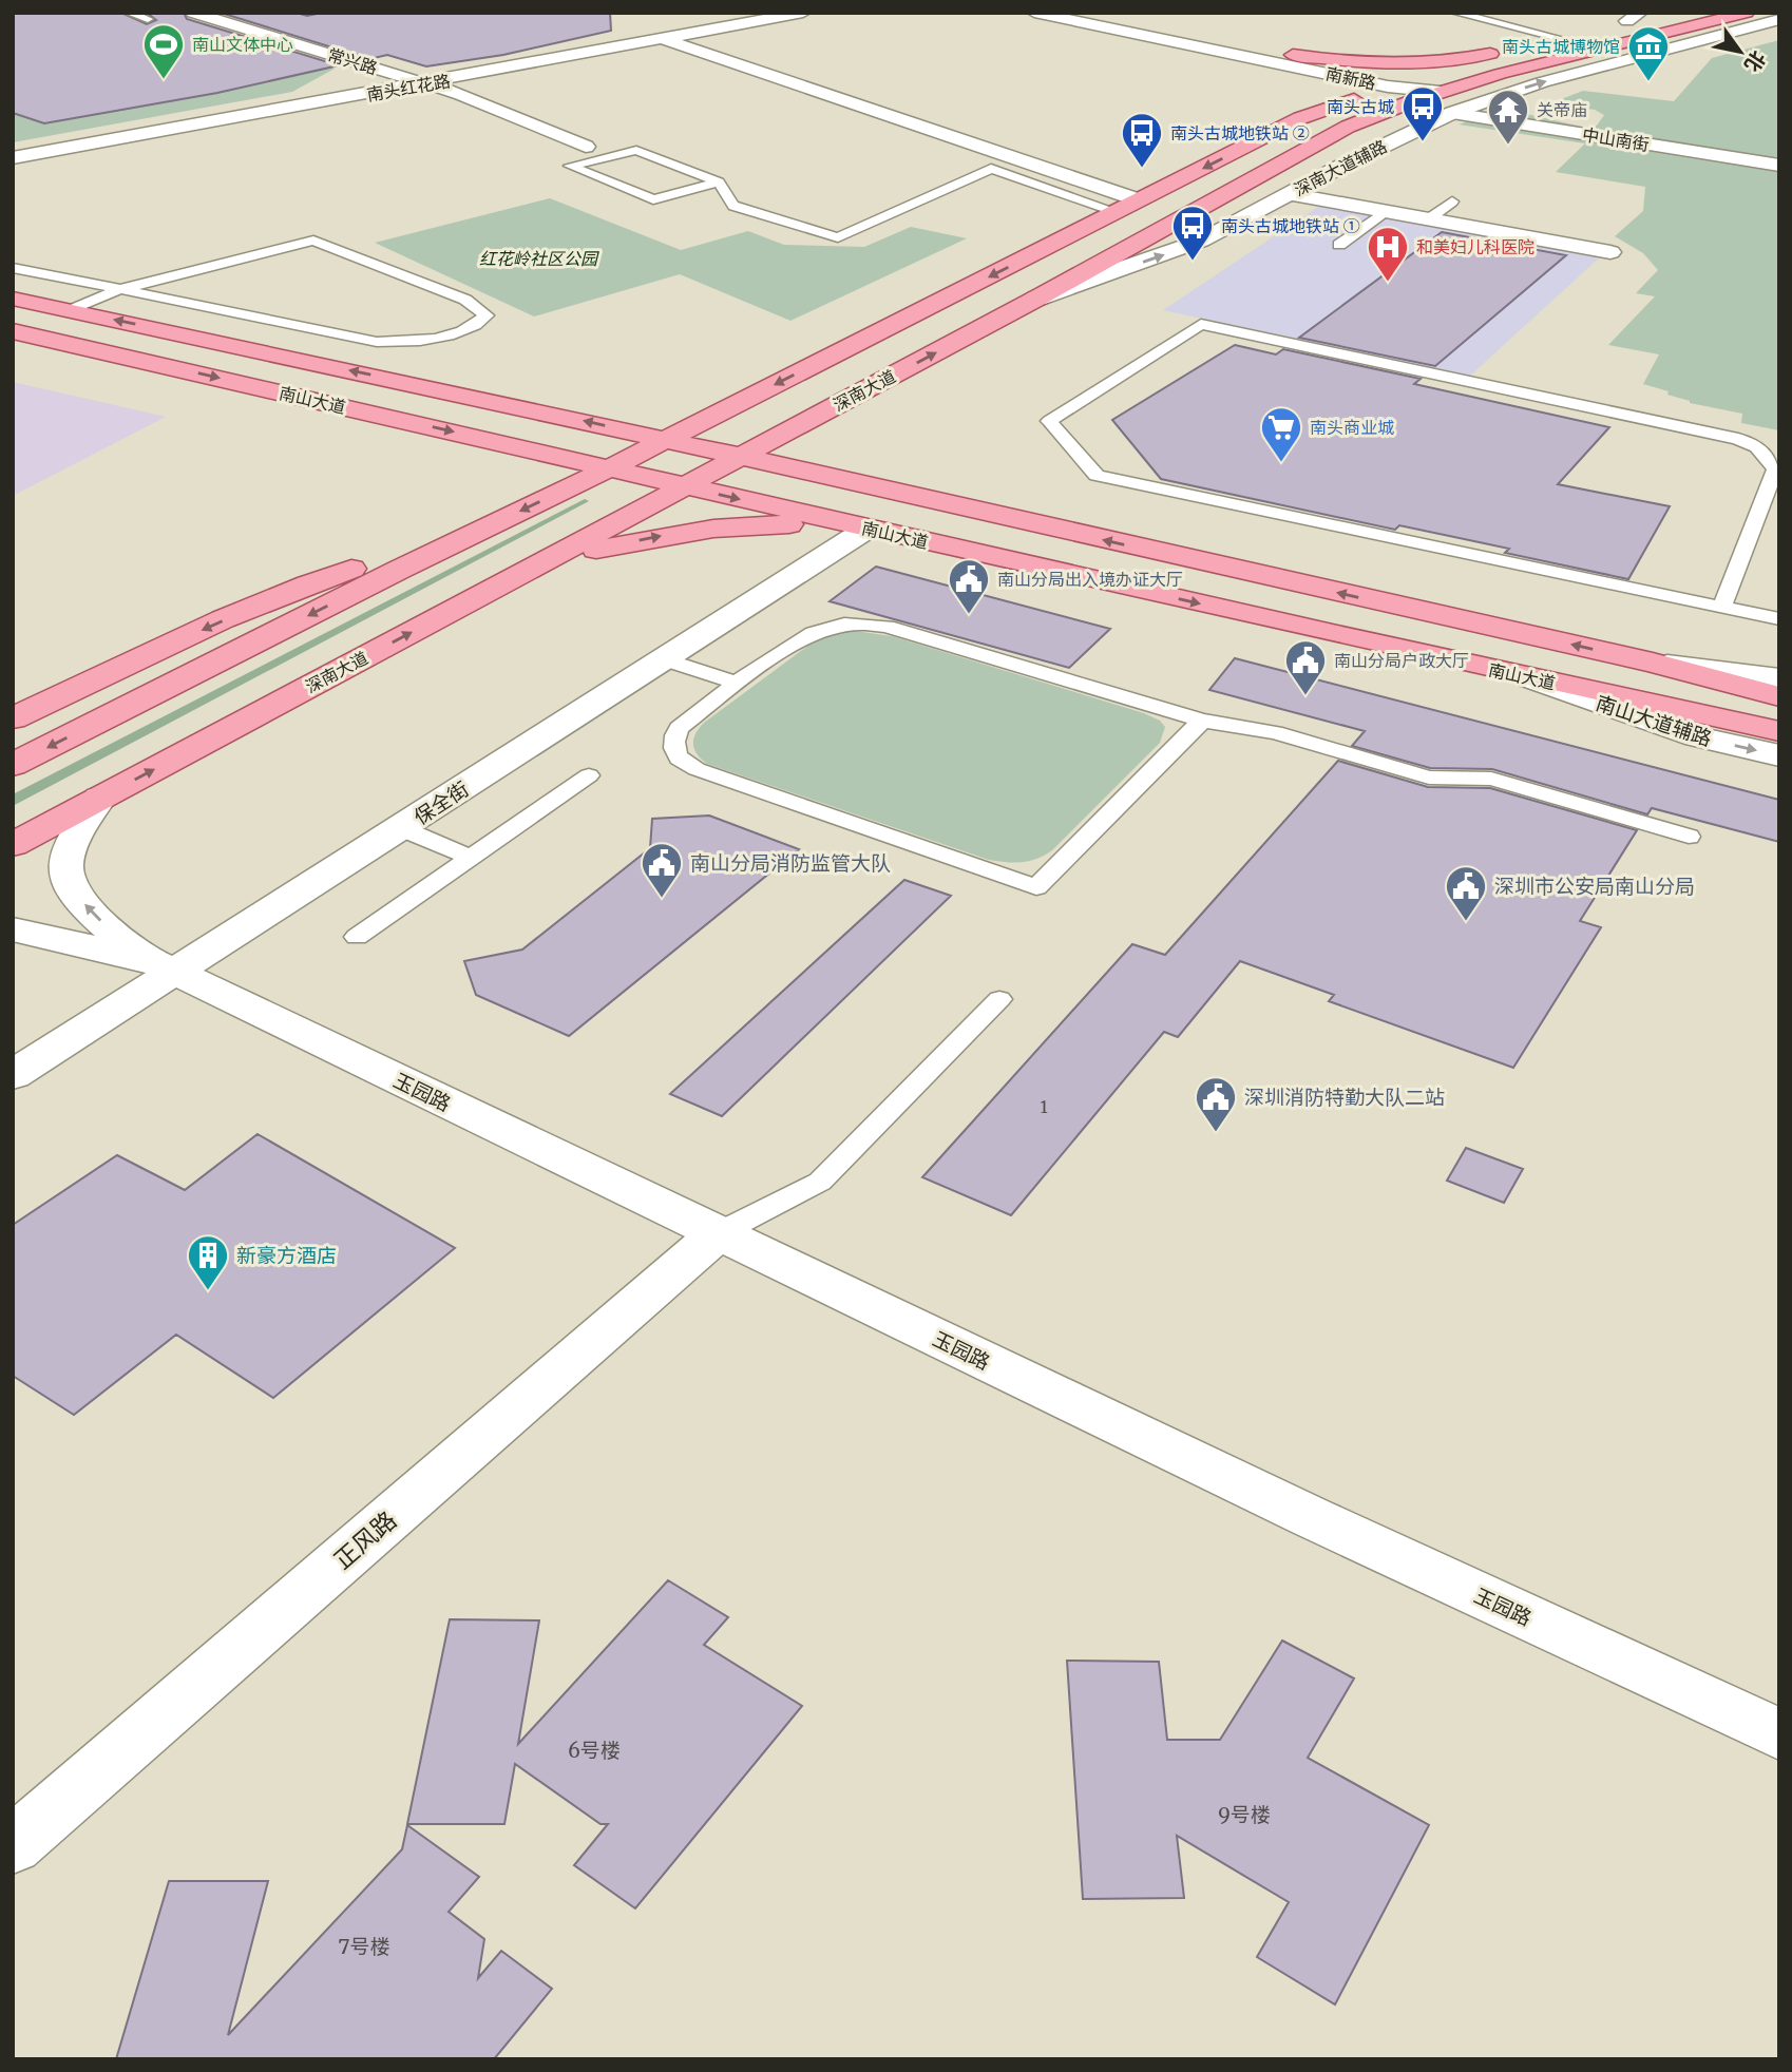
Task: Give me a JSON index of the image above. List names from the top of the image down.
{
  "streets": {
    "main road": ["深南大道", "南山大道"],
    "street": [
      "常兴路",
      "南新路",
      "南头红花路",
      "中山南街",
      "深南大道辅路",
      "南山大道辅路",
      "保全街",
      "玉园路",
      "正风路"
    ]
  },
  "crossings": [
    ["常兴路", "南头红花路"],
    ["南新路", "深南大道"],
    ["中山南街", "深南大道辅路"],
    ["深南大道辅路", "深南大道"],
    ["深南大道", "南山大道"],
    ["南山大道", "南山大道辅路"],
    ["南山大道", "保全街"],
    ["保全街", "玉园路"],
    ["玉园路", "正风路"]
  ],
  "one_way": ["深南大道辅路"],
  "parks": ["红花岭社区公园"],
  "places": {
    "sports": ["南山文体中心"],
    "museum": ["南头古城博物馆"],
    "bus stop": ["南头古城", "南头古城地铁站 ②", "南头古城地铁站 ①"],
    "temple": ["关帝庙"],
    "hospital": ["和美妇儿科医院"],
    "supermarket": ["南头商业城"],
    "public building": [
      "南山分局出入境办证大厅",
      "南山分局户政大厅",
      "南山分局消防监管大队",
      "深圳市公安局南山分局",
      "深圳消防特勤大队二站"
    ],
    "building": ["新豪方酒店"]
  },
  "house_numbers": [
    "1",
    "6号楼",
    "9号楼",
    "7号楼"
  ],
  "north": "bottom right"
}
